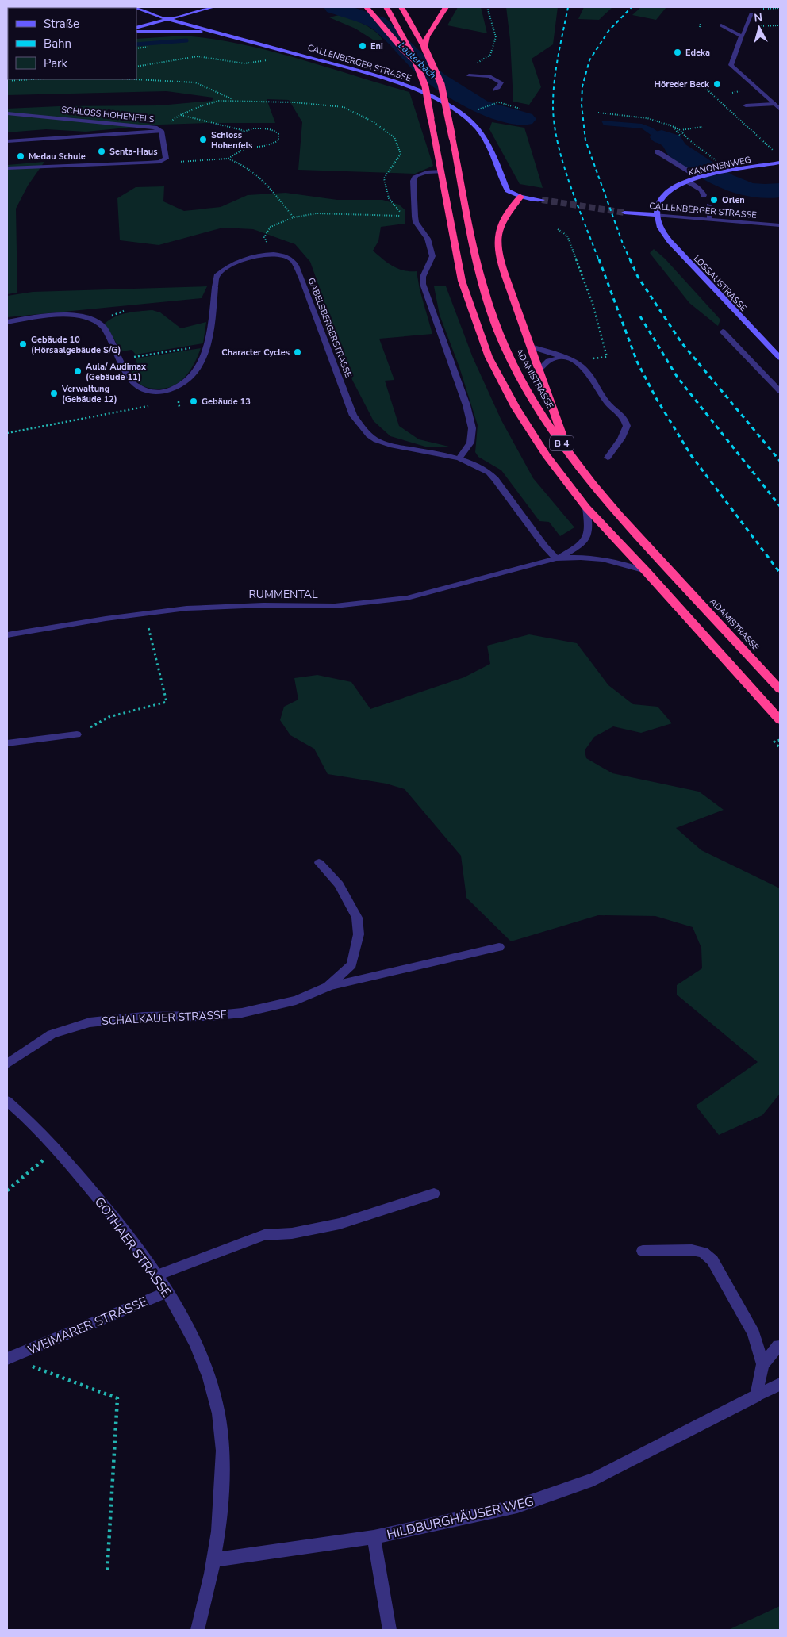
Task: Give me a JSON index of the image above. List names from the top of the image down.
{
  "streets": {
    "highway": ["ADAMISTRASSE", "B 4"],
    "street": [
      "CALLENBERGER STRASSE",
      "SCHLOSS HOHENFELS",
      "KANONENWEG",
      "LOSSAUSTRASSE",
      "GABELSBERGERSTRASSE",
      "RUMMENTAL",
      "SCHALKAUER STRASSE",
      "GOTHAER STRASSE",
      "WEIMARER STRASSE",
      "HILDBURGHÄUSER WEG"
    ]
  },
  "crossings": [
    ["CALLENBERGER STRASSE", "KANONENWEG"],
    ["CALLENBERGER STRASSE", "LOSSAUSTRASSE"],
    ["KANONENWEG", "LOSSAUSTRASSE"],
    ["B 4", "RUMMENTAL"],
    ["GOTHAER STRASSE", "WEIMARER STRASSE"],
    ["GOTHAER STRASSE", "HILDBURGHÄUSER WEG"]
  ],
  "water": ["Lauterbach"],
  "places": [
    "Eni",
    "Edeka",
    "Höreder Beck",
    "Schloss Hohenfels",
    "Senta-Haus",
    "Medau Schule",
    "Orlen",
    "Gebäude 10 (Hörsaalgebäude S/G)",
    "Character Cycles",
    "Aula/ Audimax (Gebäude 11)",
    "Verwaltung (Gebäude 12)",
    "Gebäude 13"
  ],
  "legend": ["Straße", "Bahn", "Park"],
  "north": "top"
}
